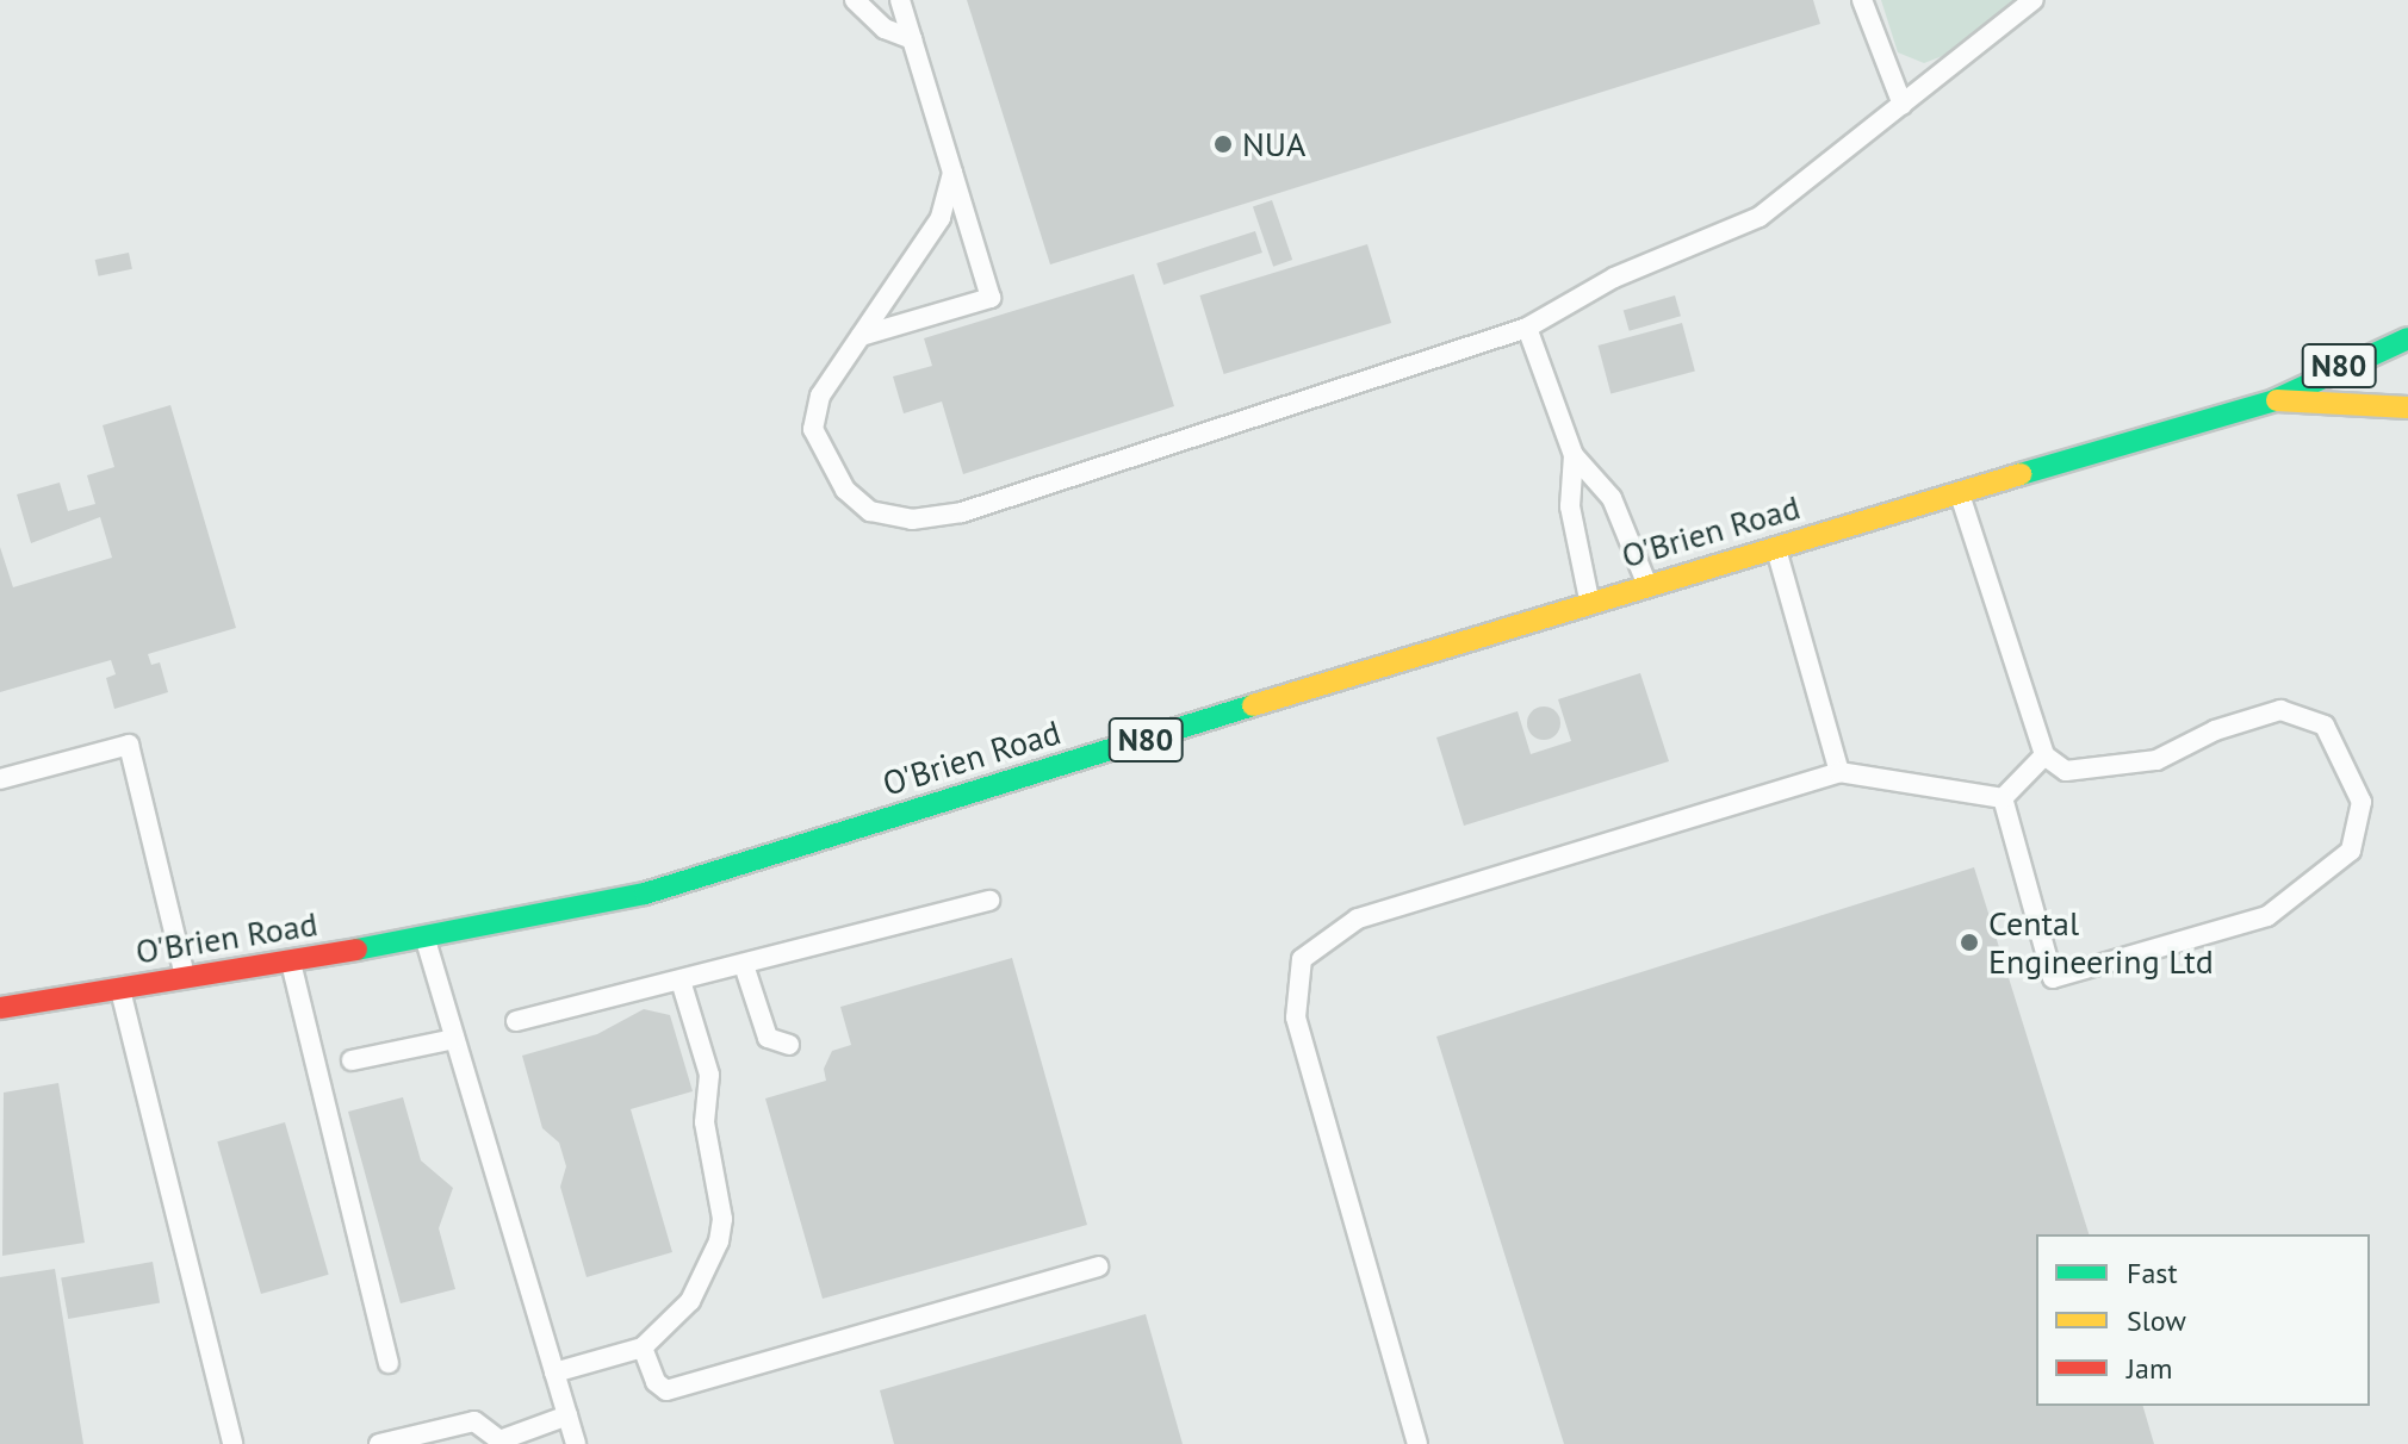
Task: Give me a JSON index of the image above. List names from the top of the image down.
{
  "streets": {
    "main road": ["N80", "O'Brien Road"]
  },
  "places": ["NUA", "Cental Engineering Ltd"],
  "legend": ["Fast", "Slow", "Jam"]
}
